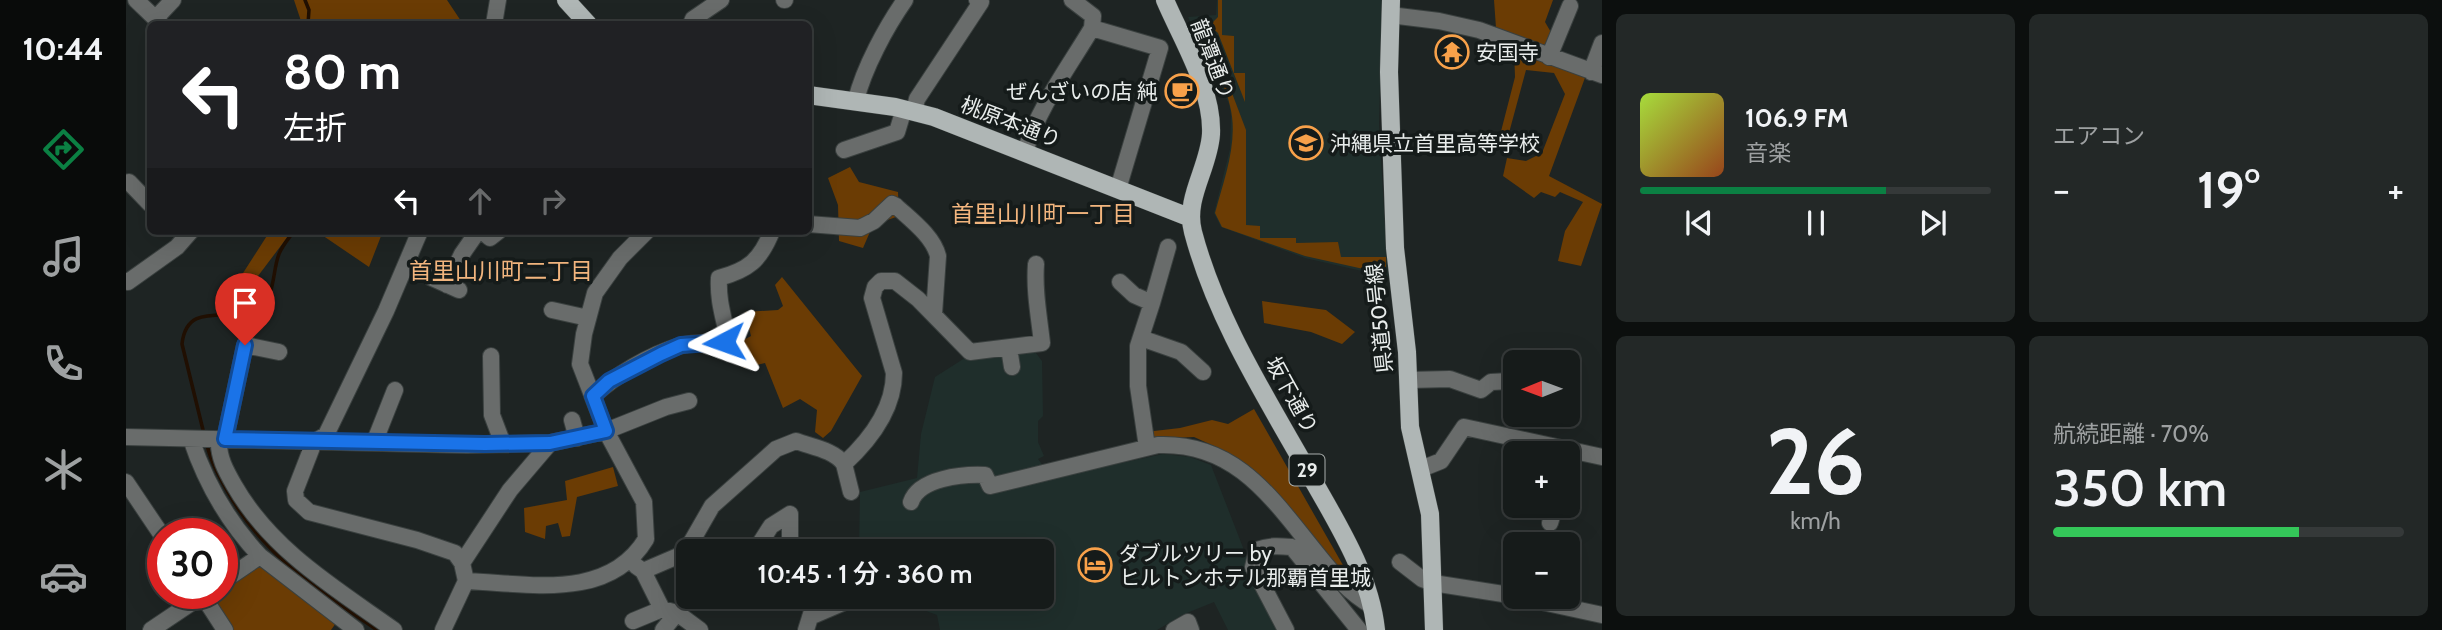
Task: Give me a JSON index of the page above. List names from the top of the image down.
{
  "streets": {
    "main road": [
      "龍潭通り",
      "桃原本通り",
      "県道50号線",
      "坂下通り",
      "29"
    ]
  },
  "crossings": [
    ["龍潭通り", "桃原本通り"],
    ["龍潭通り", "坂下通り"],
    ["桃原本通り", "坂下通り"]
  ],
  "districts": ["首里山川町一丁目", "首里山川町二丁目"],
  "places": {
    "temple": ["安国寺"],
    "cafe": ["ぜんざいの店 純"],
    "school or university": ["沖縄県立首里高等学校"],
    "hotel": ["ダブルツリー by ヒルトンホテル那覇首里城"]
  },
  "north": "left",
  "page": {
    "tabs": "10:44",
    "tile": [
      "エアコン",
      ["26", "km/h"],
      ["航続距離 · 70%", "350 km"]
    ],
    "turn": ["80 m", "左折"],
    "song": ["106.9 FM", "音楽"],
    "heat": ["−", "19°", "+"],
    "map_buttons": ["+", "−"],
    "limit": "30",
    "trip": "10:45 · 1 分 · 360 m"
  }
}
